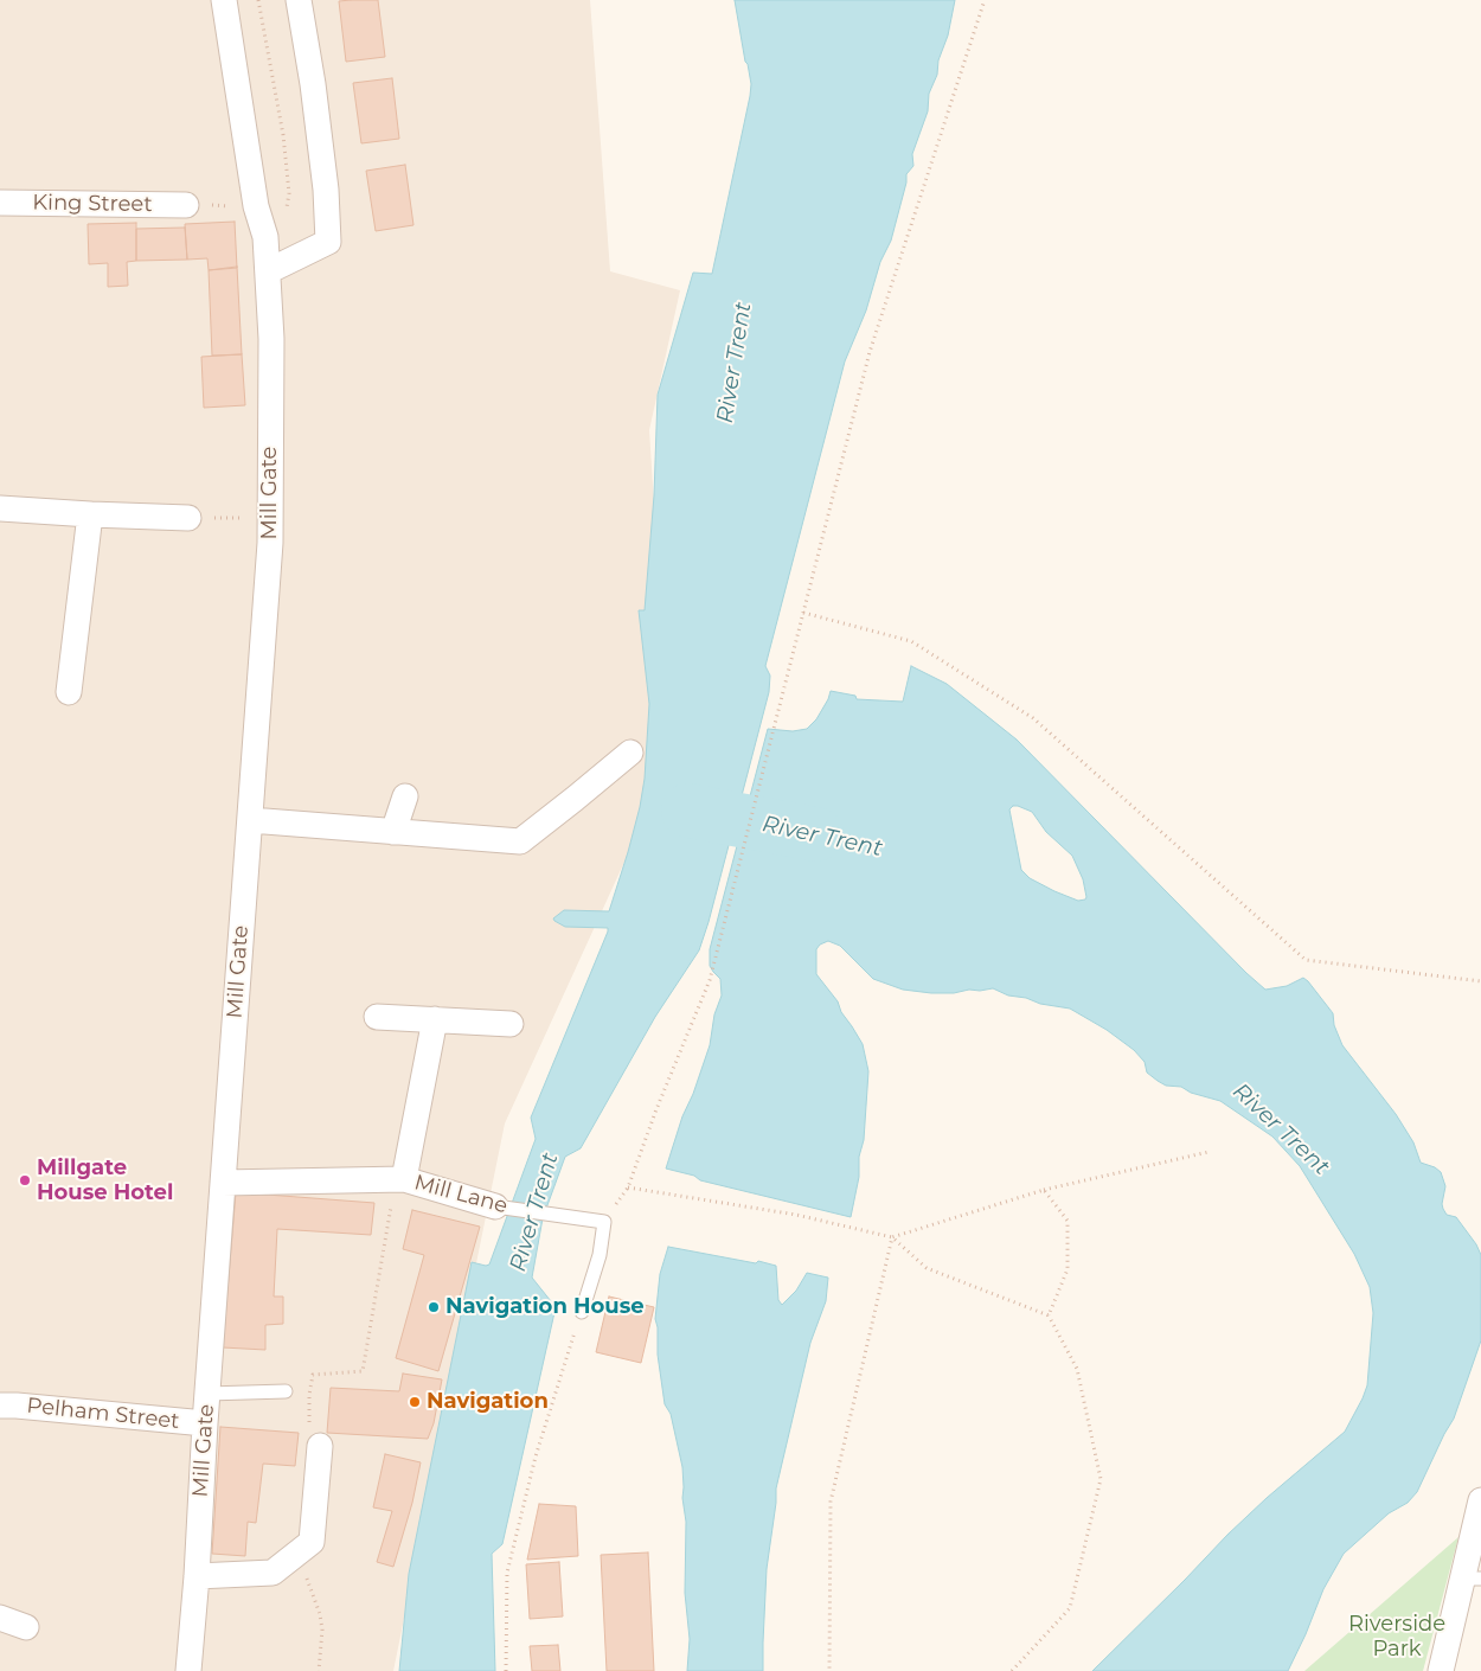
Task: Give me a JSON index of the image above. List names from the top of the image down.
{
  "streets": {
    "street": [
      "King Street",
      "Mill Gate",
      "Mill Lane",
      "Pelham Street"
    ]
  },
  "crossings": [
    ["Mill Gate", "Mill Lane"],
    ["Mill Gate", "Pelham Street"]
  ],
  "water": ["River Trent"],
  "parks": ["Riverside Park"],
  "places": ["Millgate House Hotel", "Navigation House", "Navigation"]
}
